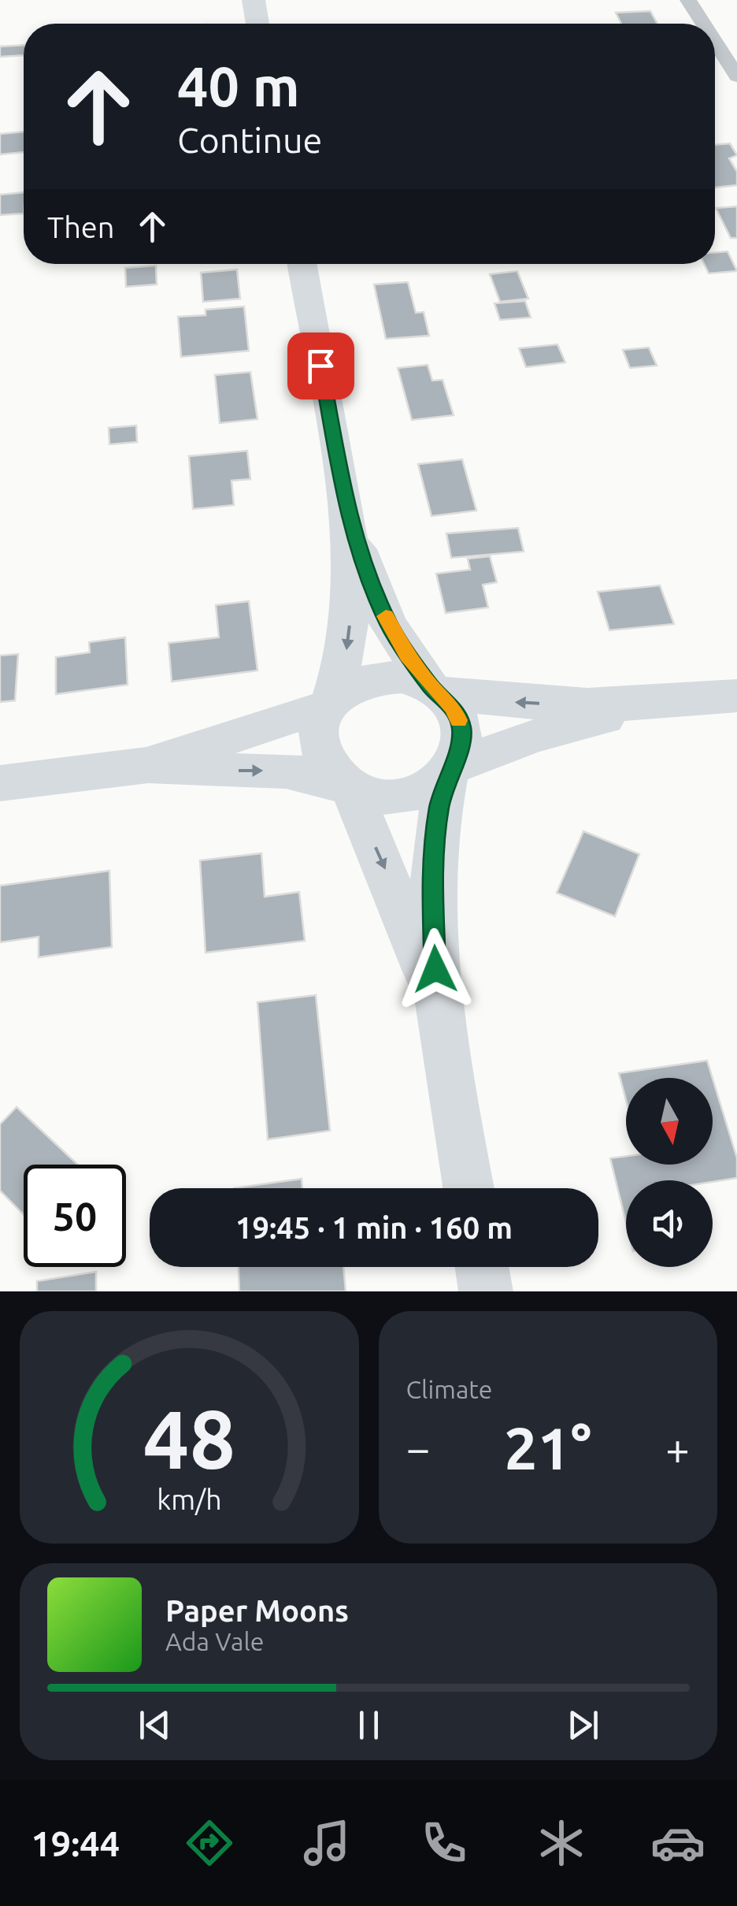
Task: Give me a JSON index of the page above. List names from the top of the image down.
{
  "north": "bottom",
  "page": {
    "turn": ["40 m", "Continue"],
    "then": "Then",
    "limit": "50",
    "trip": "19:45 · 1 min · 160 m",
    "tile": "Climate",
    "heat": ["−", "21°", "+"],
    "song": ["Paper Moons", "Ada Vale"],
    "tabs": "19:44",
    "gauge": ["48", "km/h"]
  }
}
